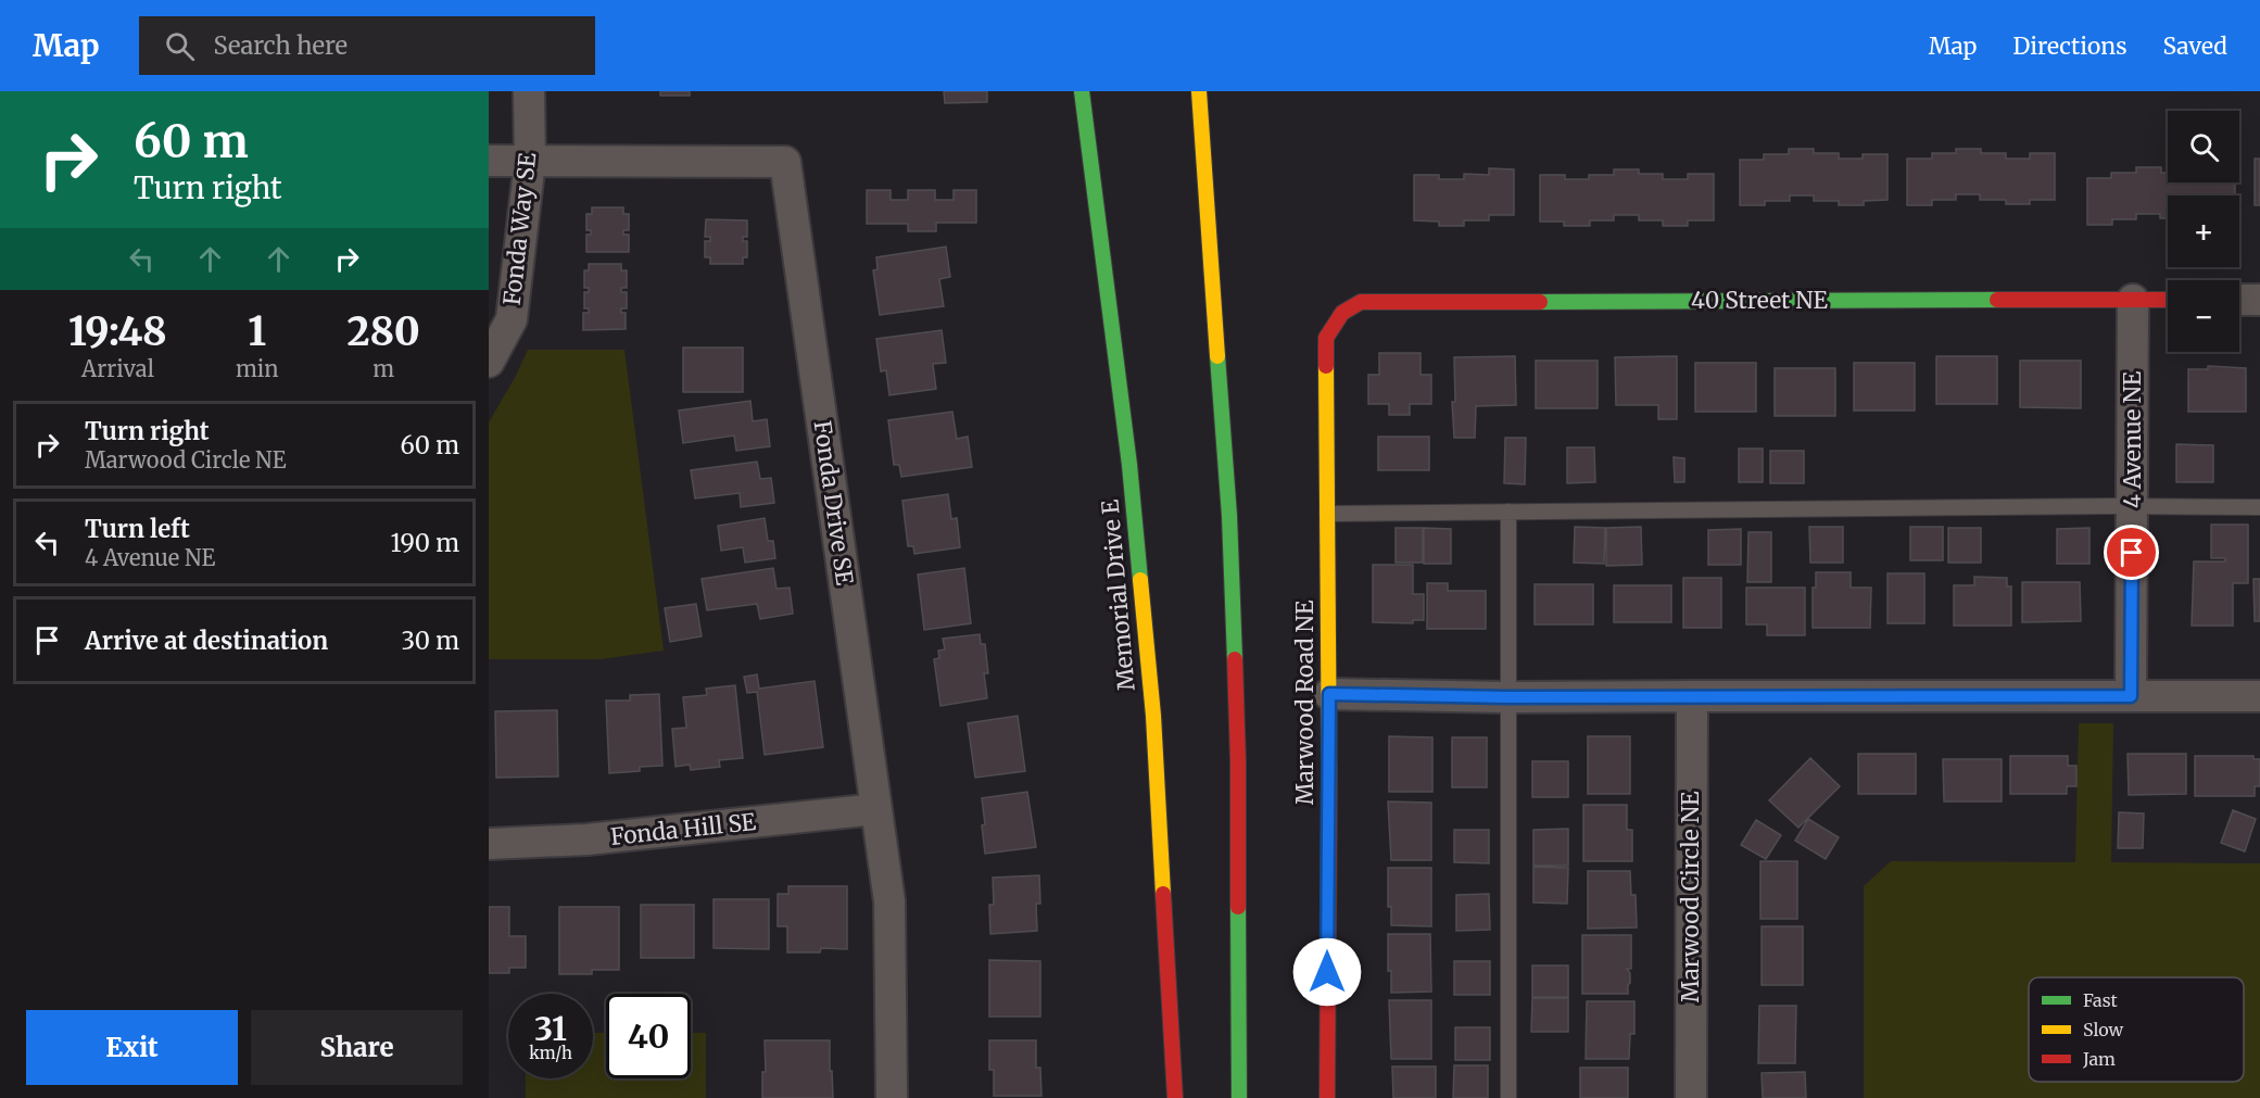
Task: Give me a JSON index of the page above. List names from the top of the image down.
{
  "streets": {
    "main road": ["40 Street NE", "Memorial Drive E", "Marwood Road NE"],
    "street": [
      "Fonda Way SE",
      "4 Avenue NE",
      "Fonda Drive SE",
      "Fonda Hill SE",
      "Marwood Circle NE"
    ]
  },
  "crossings": [
    ["Fonda Way SE", "Fonda Drive SE"],
    ["40 Street NE", "4 Avenue NE"],
    ["40 Street NE", "Marwood Road NE"],
    ["Fonda Drive SE", "Fonda Hill SE"]
  ],
  "legend": ["Fast", "Slow", "Jam"],
  "page": {
    "header": "Map",
    "search": "Search here",
    "nav": ["Map", "Directions", "Saved"],
    "turn": ["60 m", "Turn right"],
    "map_buttons": ["+", "−"],
    "eta": [
      "19:48",
      "Arrival",
      "1",
      "min",
      "280",
      "m"
    ],
    "list": [
      {
        "name": "Turn right",
        "note": "Marwood Circle NE",
        "value": "60 m"
      },
      {
        "name": "Turn left",
        "note": "4 Avenue NE",
        "value": "190 m"
      },
      {
        "name": "Arrive at destination",
        "value": "30 m"
      }
    ],
    "speed": "31 km/h",
    "limit": "40",
    "buttons": ["Exit", "Share"]
  }
}
